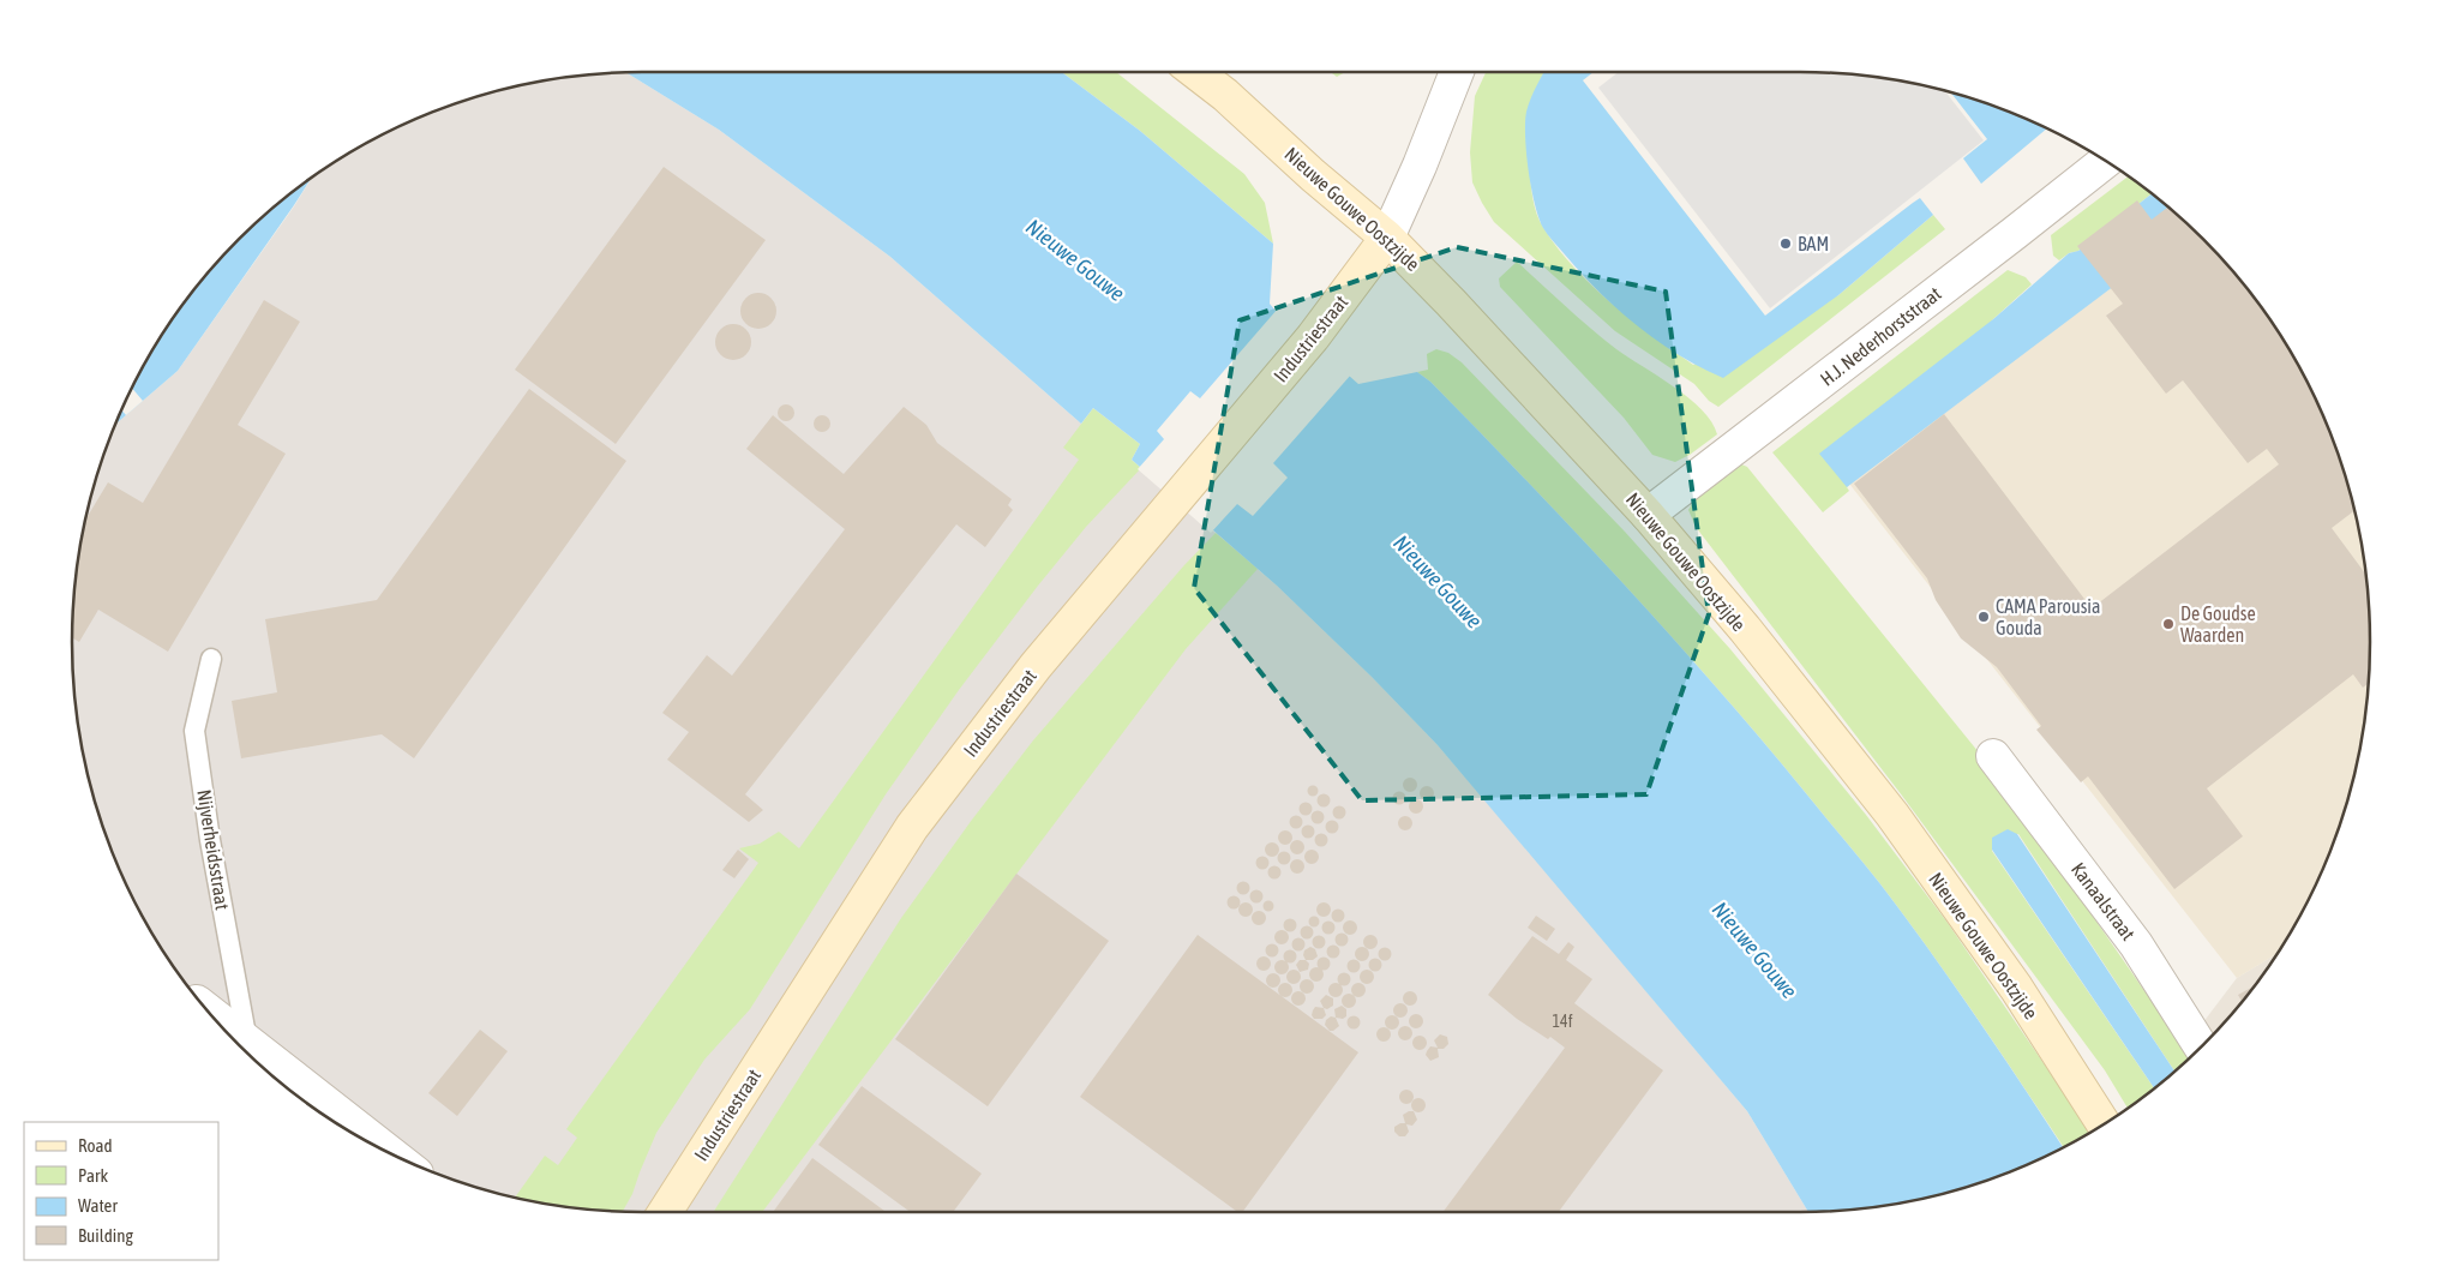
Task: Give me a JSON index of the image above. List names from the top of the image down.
{
  "streets": {
    "main road": ["Nieuwe Gouwe Oostzijde", "Industriestraat"],
    "street": ["H.J. Nederhorststraat", "Kanaalstraat"],
    "lane": ["Nijverheidsstraat"]
  },
  "crossings": [
    ["Nieuwe Gouwe Oostzijde", "H.J. Nederhorststraat"],
    ["Nieuwe Gouwe Oostzijde", "Industriestraat"]
  ],
  "water": ["Nieuwe Gouwe"],
  "places": ["BAM", "CAMA Parousia Gouda", "De Goudse Waarden"],
  "house_numbers": ["14f"],
  "legend": [
    "Road",
    "Park",
    "Water",
    "Building"
  ]
}
